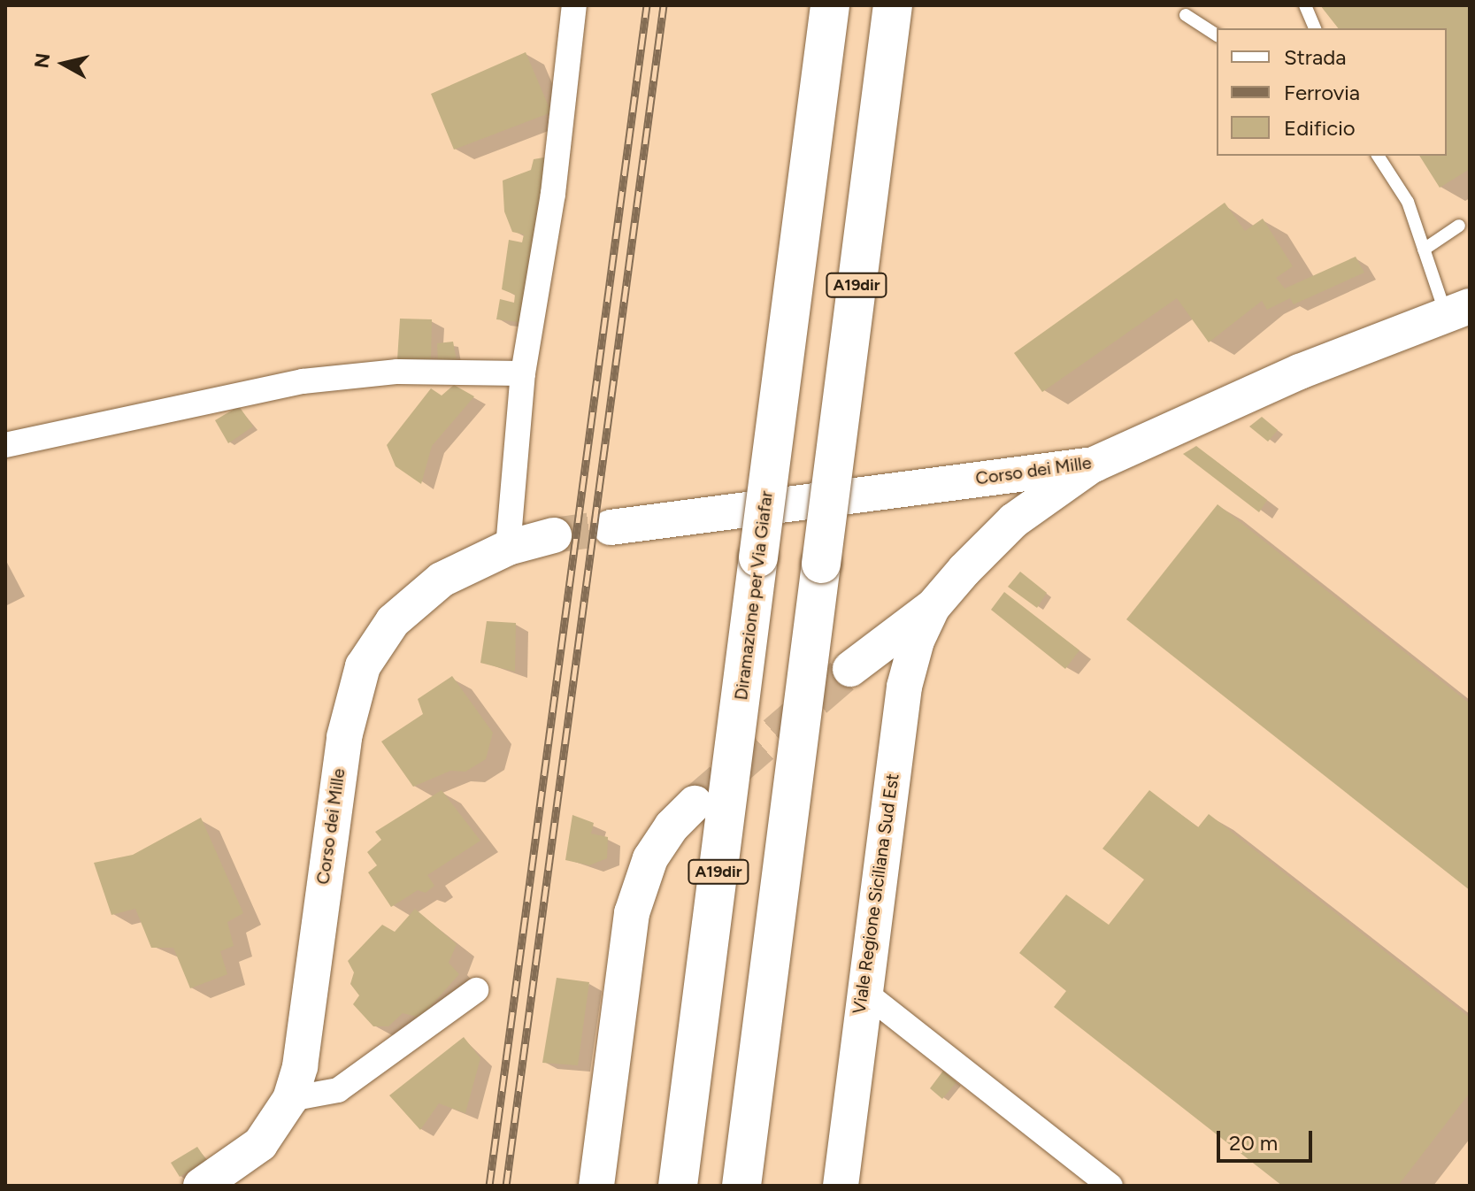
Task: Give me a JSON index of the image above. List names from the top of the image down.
{
  "streets": {
    "highway": ["A19dir", "Diramazione per Via Giafar"],
    "street": ["Corso dei Mille", "Viale Regione Siciliana Sud Est"]
  },
  "crossings": [
    ["Corso dei Mille", "Viale Regione Siciliana Sud Est"]
  ],
  "legend": ["Strada", "Ferrovia", "Edificio"],
  "scale_bar": "20 m",
  "north": "left"
}
